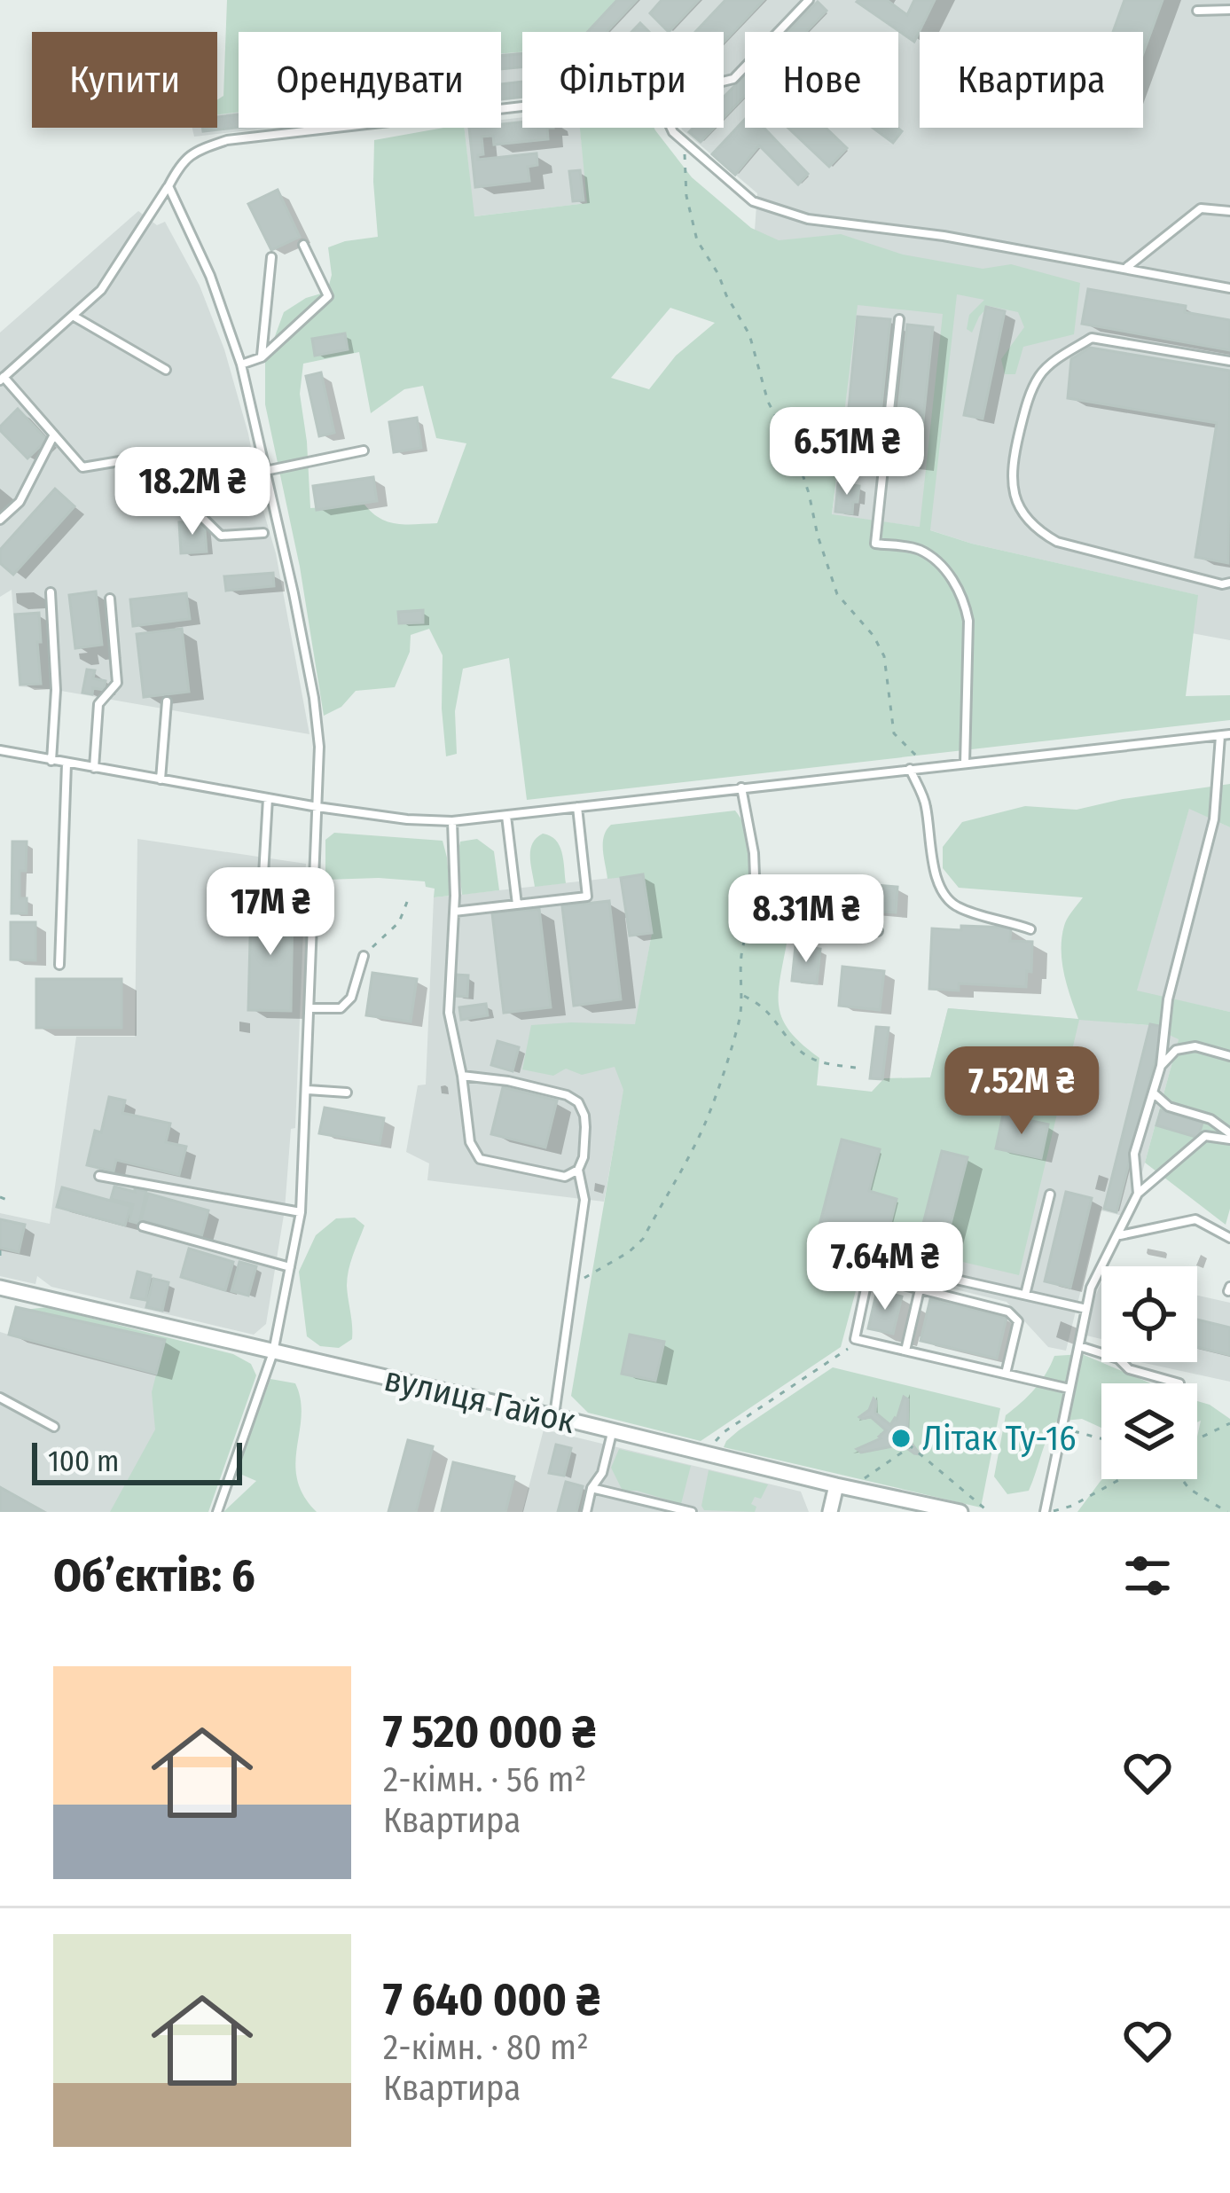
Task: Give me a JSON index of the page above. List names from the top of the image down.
{
  "streets": {
    "street": ["вулиця Гайок"]
  },
  "places": ["Літак Ту-16"],
  "scale_bar": "100 m",
  "page": {
    "chip": [
      "Купити",
      "Орендувати",
      "Фільтри",
      "Нове",
      "Квартира"
    ],
    "price": [
      "6.51M ₴",
      "18.2M ₴",
      "17M ₴",
      "8.31M ₴",
      "7.52M ₴",
      "7.64M ₴"
    ],
    "scale": "100 m",
    "heading": "Об’єктів: 6",
    "list": [
      {
        "name": "7 520 000 ₴",
        "note": "2-кімн. · 56 m² · Квартира"
      },
      {
        "name": "7 640 000 ₴",
        "note": "2-кімн. · 80 m² · Квартира"
      }
    ]
  }
}
